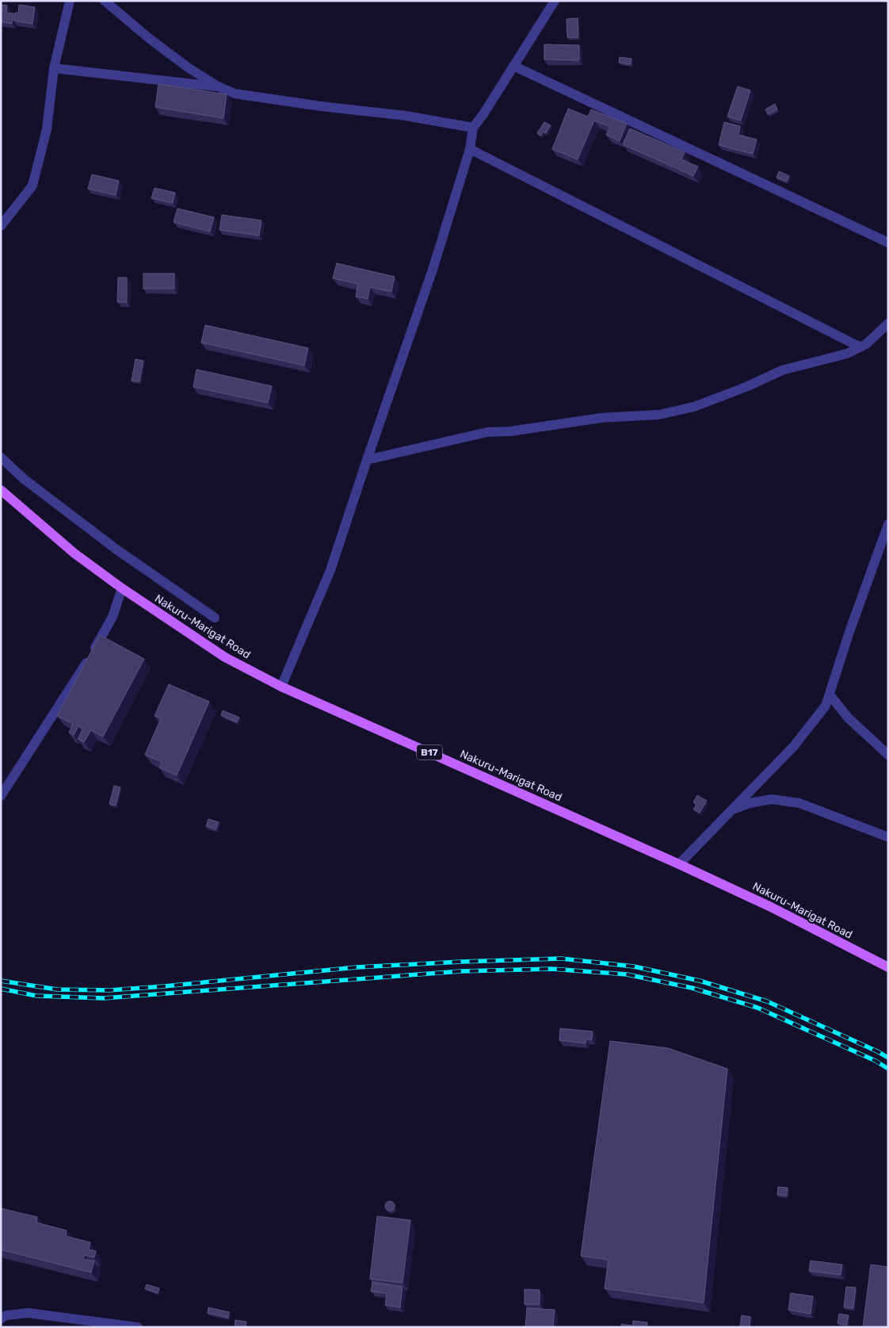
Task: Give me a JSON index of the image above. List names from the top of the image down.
{
  "streets": {
    "main road": ["Nakuru-Marigat Road", "B17"]
  }
}
